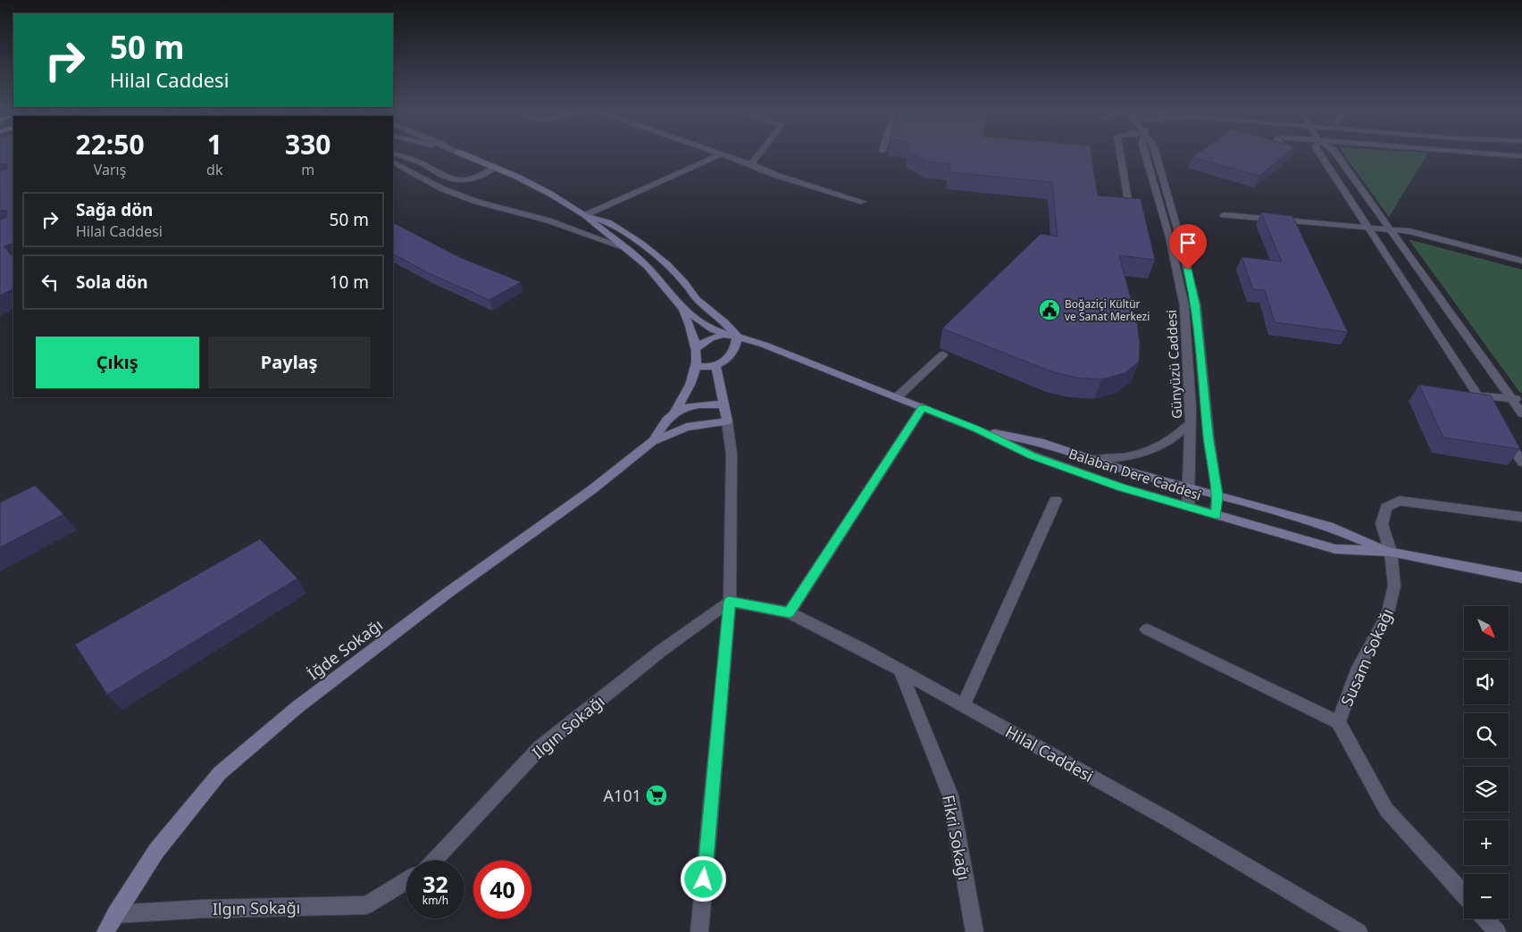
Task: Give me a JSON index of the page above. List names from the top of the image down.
{
  "streets": {
    "main road": ["Balaban Dere Caddesi", "İğde Sokağı"],
    "street": [
      "Günyüzü Caddesi",
      "Susam Sokağı",
      "Ilgın Sokağı",
      "Hilal Caddesi",
      "Fikri Sokağı"
    ]
  },
  "crossings": [
    ["Günyüzü Caddesi", "Balaban Dere Caddesi"],
    ["Balaban Dere Caddesi", "Susam Sokağı"],
    ["İğde Sokağı", "Ilgın Sokağı"],
    ["Ilgın Sokağı", "Hilal Caddesi"],
    ["Hilal Caddesi", "Fikri Sokağı"]
  ],
  "places": {
    "public building": ["Boğaziçi Kültür ve Sanat Merkezi"],
    "supermarket": ["A101"]
  },
  "north": "bottom right",
  "page": {
    "turn": ["50 m", "Hilal Caddesi"],
    "eta": [
      "22:50",
      "Varış",
      "1",
      "dk",
      "330",
      "m"
    ],
    "list": [
      {
        "name": "Sağa dön",
        "note": "Hilal Caddesi",
        "value": "50 m"
      },
      {
        "name": "Sola dön",
        "value": "10 m"
      }
    ],
    "buttons": ["Çıkış", "Paylaş"],
    "map_buttons": ["+", "−"],
    "speed": "32 km/h",
    "limit": "40"
  }
}
